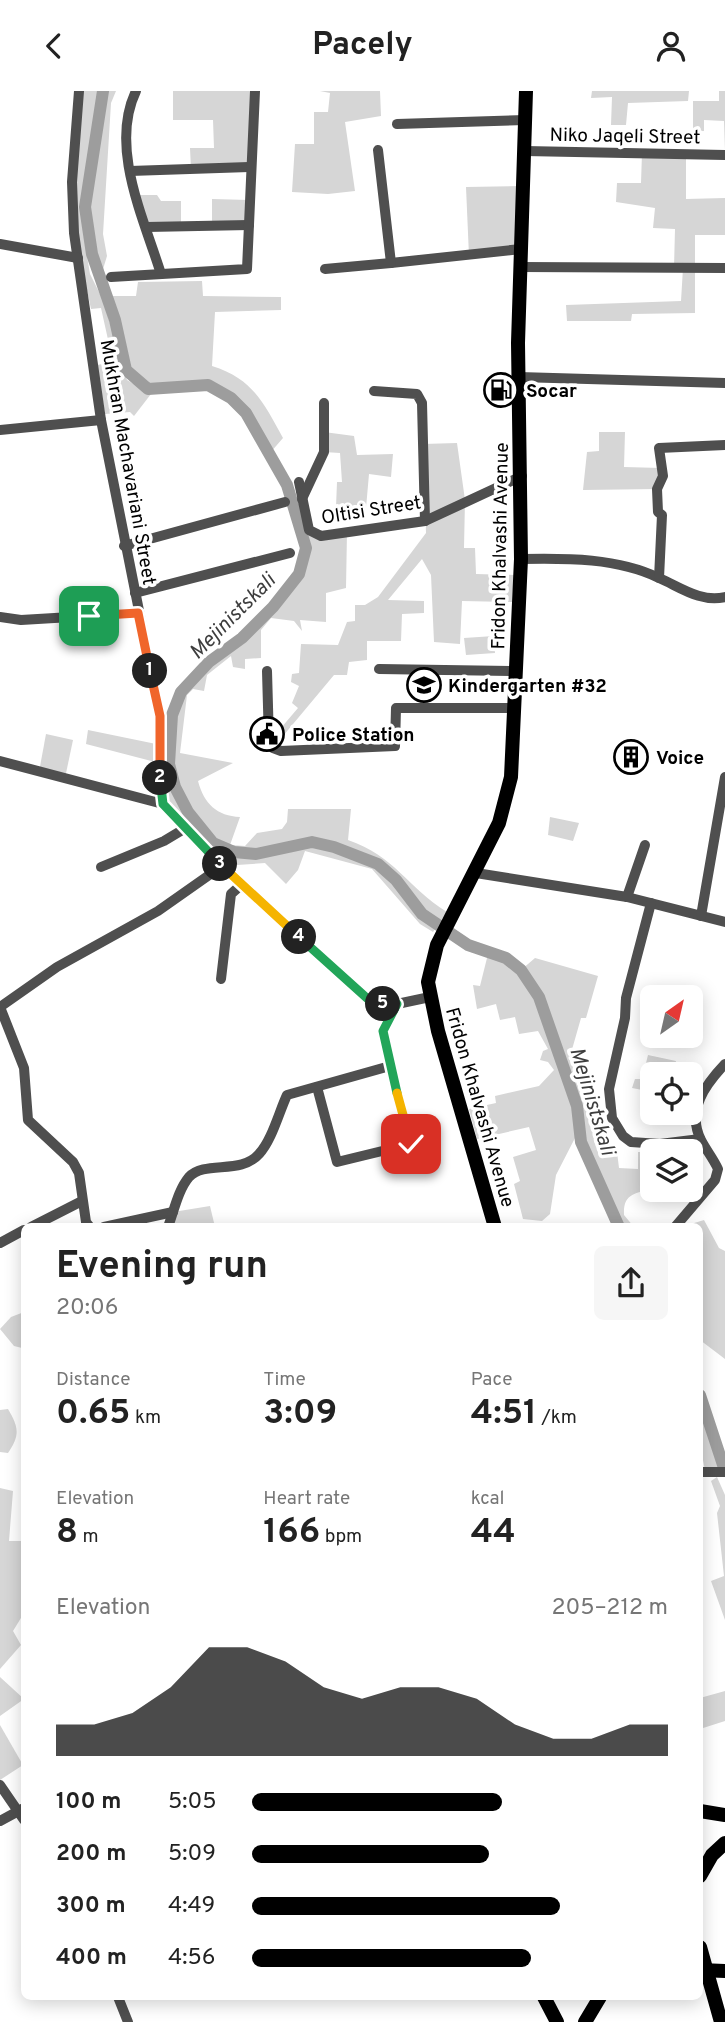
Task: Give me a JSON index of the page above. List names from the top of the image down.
{
  "streets": {
    "highway": ["Fridon Khalvashi Avenue"],
    "street": ["Niko Jaqeli Street", "Mukhran Machavariani Street", "Oltisi Street"]
  },
  "crossings": [
    ["Niko Jaqeli Street", "Fridon Khalvashi Avenue"],
    ["Oltisi Street", "Fridon Khalvashi Avenue"]
  ],
  "water": ["Mejinistskali"],
  "places": {
    "fuel station": ["Socar"],
    "school or university": ["Kindergarten #32"],
    "public building": ["Police Station"],
    "building": ["Voice"]
  },
  "north": "top right",
  "page": {
    "header": "Pacely",
    "pins": [
      "1",
      "2",
      "3",
      "4",
      "5"
    ],
    "heading": ["Evening run", "20:06"],
    "stats": [
      ["Distance", "0.65 km"],
      ["Time", "3:09"],
      ["Pace", "4:51 /km"],
      ["Elevation", "8 m"],
      ["Heart rate", "166 bpm"],
      ["kcal", "44"]
    ],
    "chart": ["Elevation", "205–212 m"],
    "list": [
      {
        "name": "100 m",
        "note": "5:05"
      },
      {
        "name": "200 m",
        "note": "5:09"
      },
      {
        "name": "300 m",
        "note": "4:49"
      },
      {
        "name": "400 m",
        "note": "4:56"
      }
    ]
  }
}
